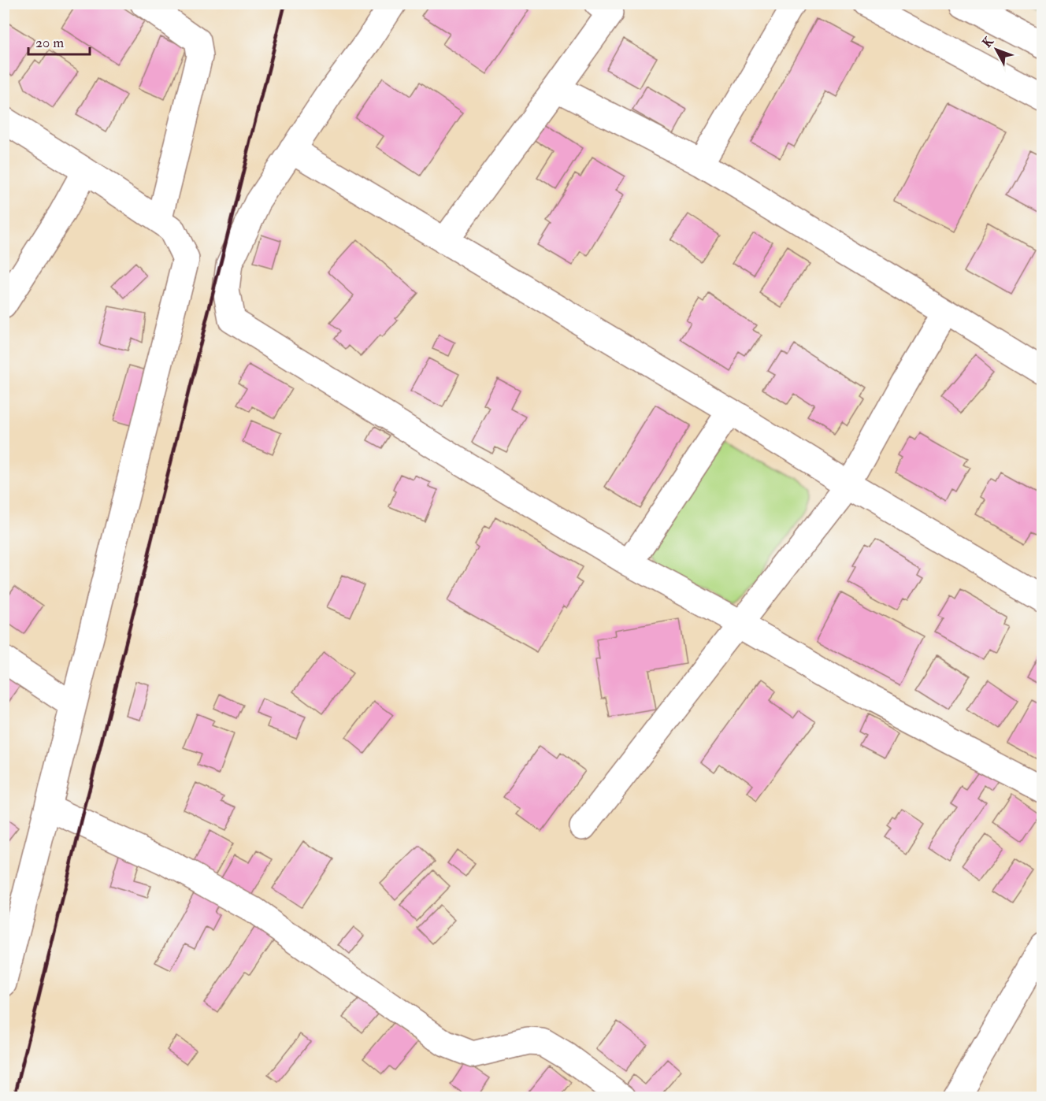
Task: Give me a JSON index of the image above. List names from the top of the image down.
{
  "scale_bar": "20 m",
  "north": "top left"
}
